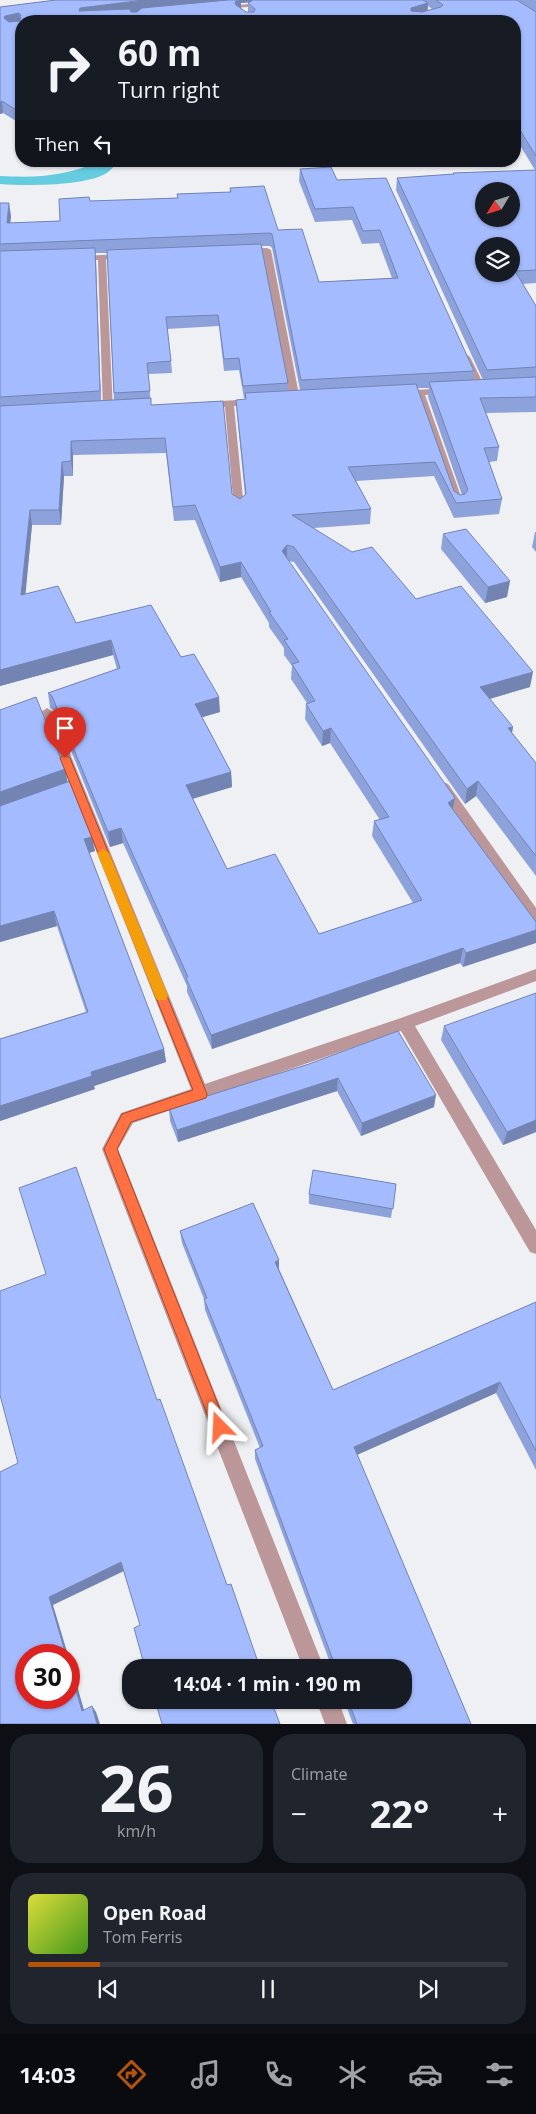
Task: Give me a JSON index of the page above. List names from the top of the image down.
{
  "north": "bottom left",
  "page": {
    "turn": ["60 m", "Turn right"],
    "then": "Then",
    "limit": "30",
    "trip": "14:04 · 1 min · 190 m",
    "tile": [
      ["26", "km/h"],
      "Climate"
    ],
    "heat": ["−", "22°", "+"],
    "song": ["Open Road", "Tom Ferris"],
    "tabs": "14:03"
  }
}
